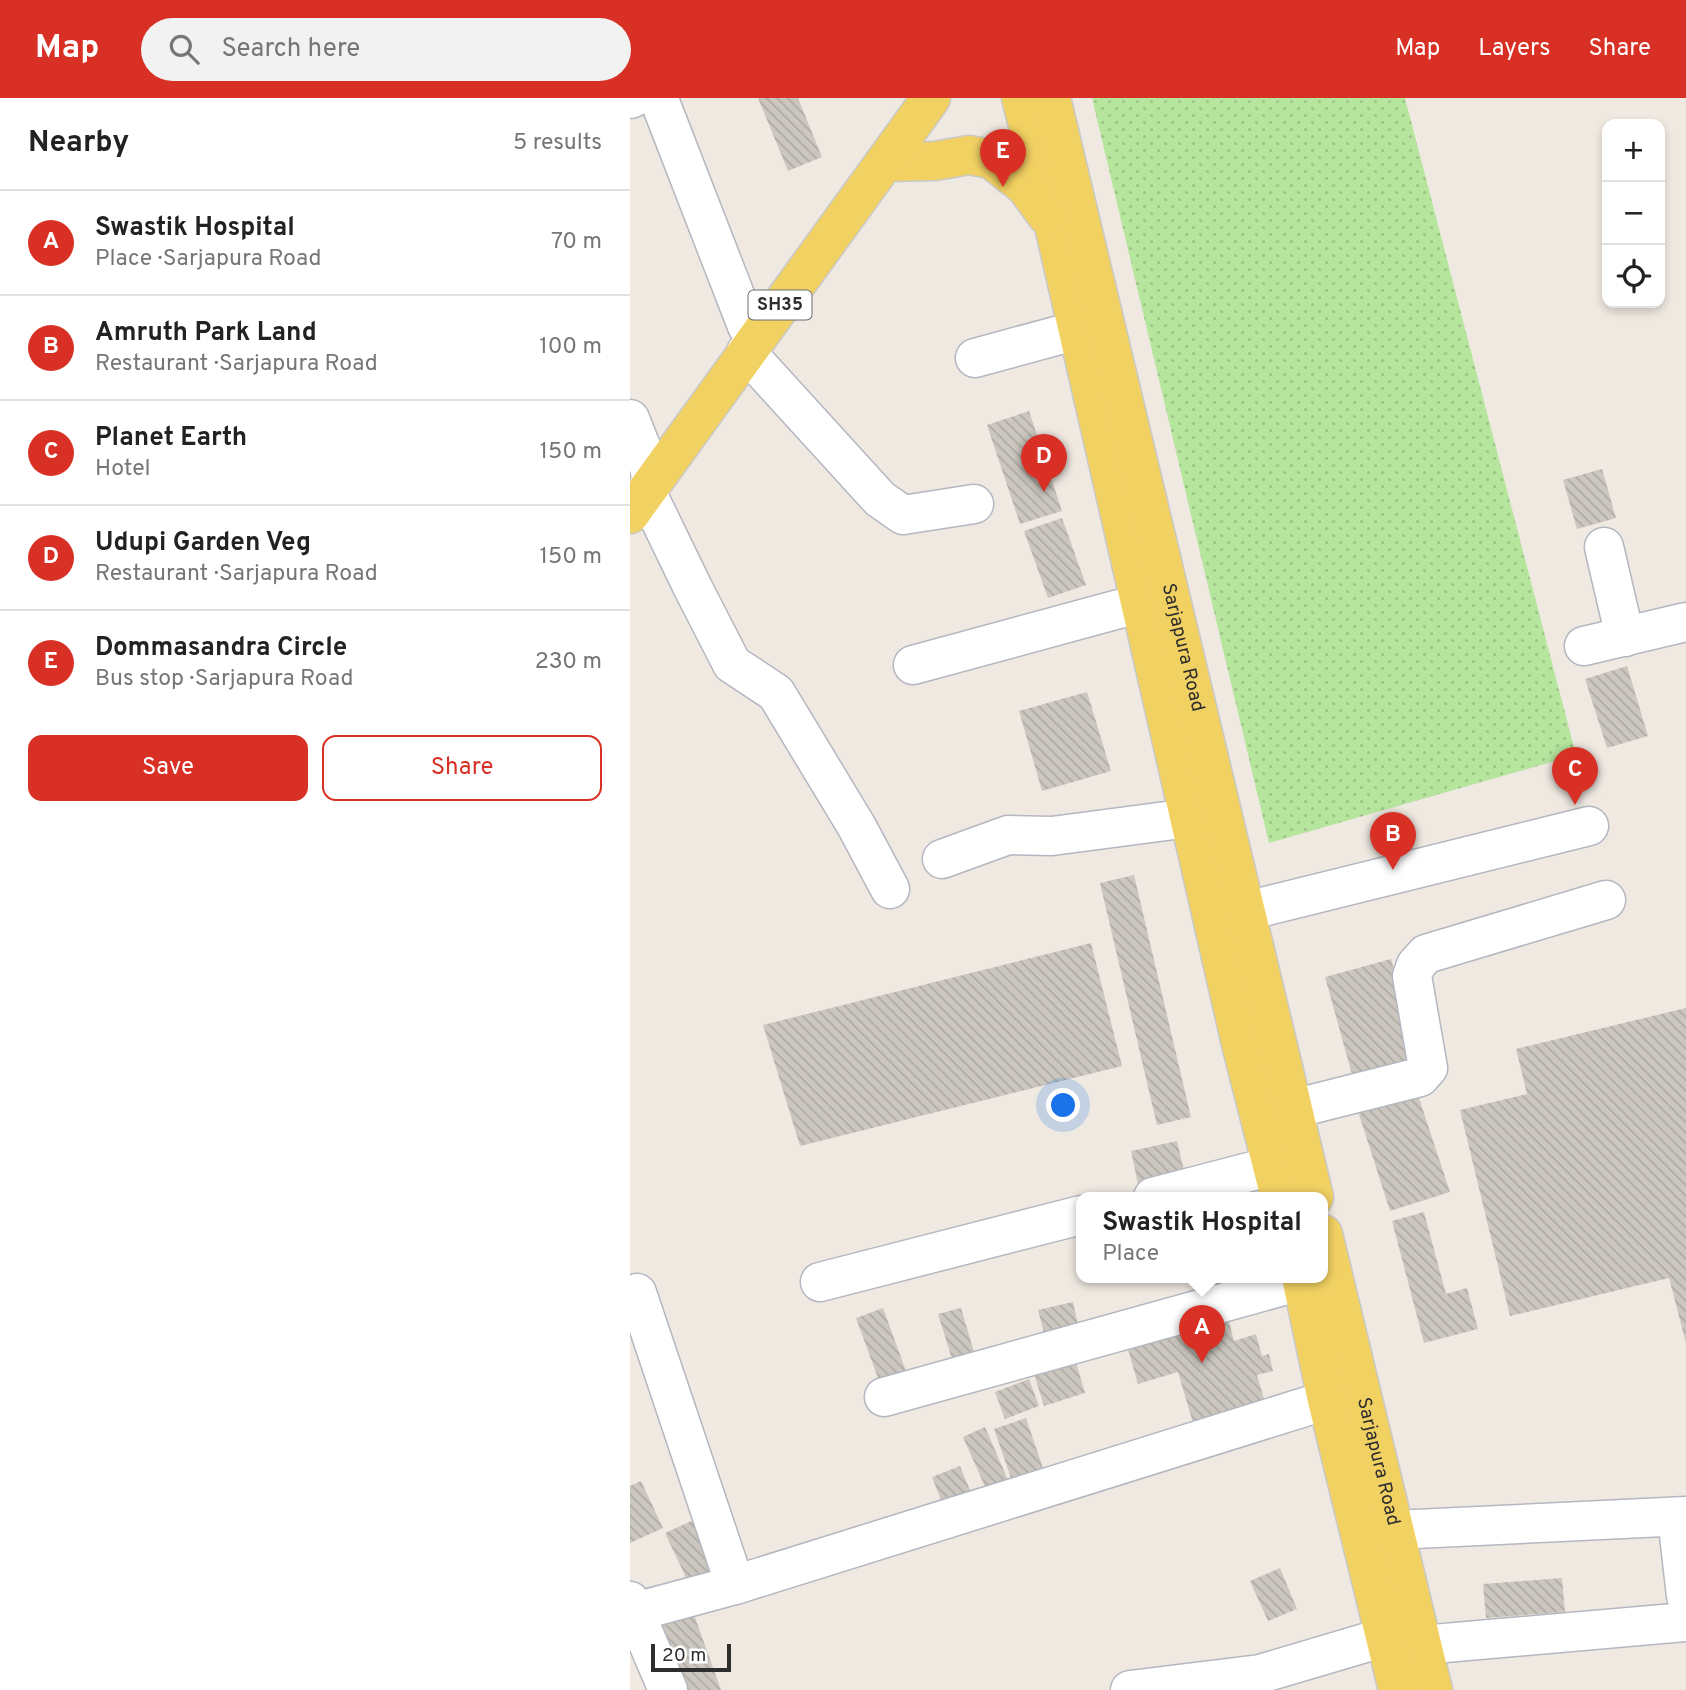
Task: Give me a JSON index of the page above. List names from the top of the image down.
{
  "streets": {
    "main road": ["SH35", "Sarjapura Road"]
  },
  "scale_bar": "20 m",
  "page": {
    "header": "Map",
    "search": "Search here",
    "nav": ["Map", "Layers", "Share"],
    "heading": ["Nearby", "5 results"],
    "map_buttons": ["+", "−"],
    "pins": [
      "E",
      "D",
      "C",
      "B",
      "A"
    ],
    "list": [
      {
        "mark": "A",
        "name": "Swastik Hospital",
        "note": "Place · Sarjapura Road",
        "value": "70 m"
      },
      {
        "mark": "B",
        "name": "Amruth Park Land",
        "note": "Restaurant · Sarjapura Road",
        "value": "100 m"
      },
      {
        "mark": "C",
        "name": "Planet Earth",
        "note": "Hotel",
        "value": "150 m"
      },
      {
        "mark": "D",
        "name": "Udupi Garden Veg",
        "note": "Restaurant · Sarjapura Road",
        "value": "150 m"
      },
      {
        "mark": "E",
        "name": "Dommasandra Circle",
        "note": "Bus stop · Sarjapura Road",
        "value": "230 m"
      }
    ],
    "buttons": ["Save", "Share"],
    "popup": ["Swastik Hospital", "Place"],
    "scale": "20 m"
  }
}
